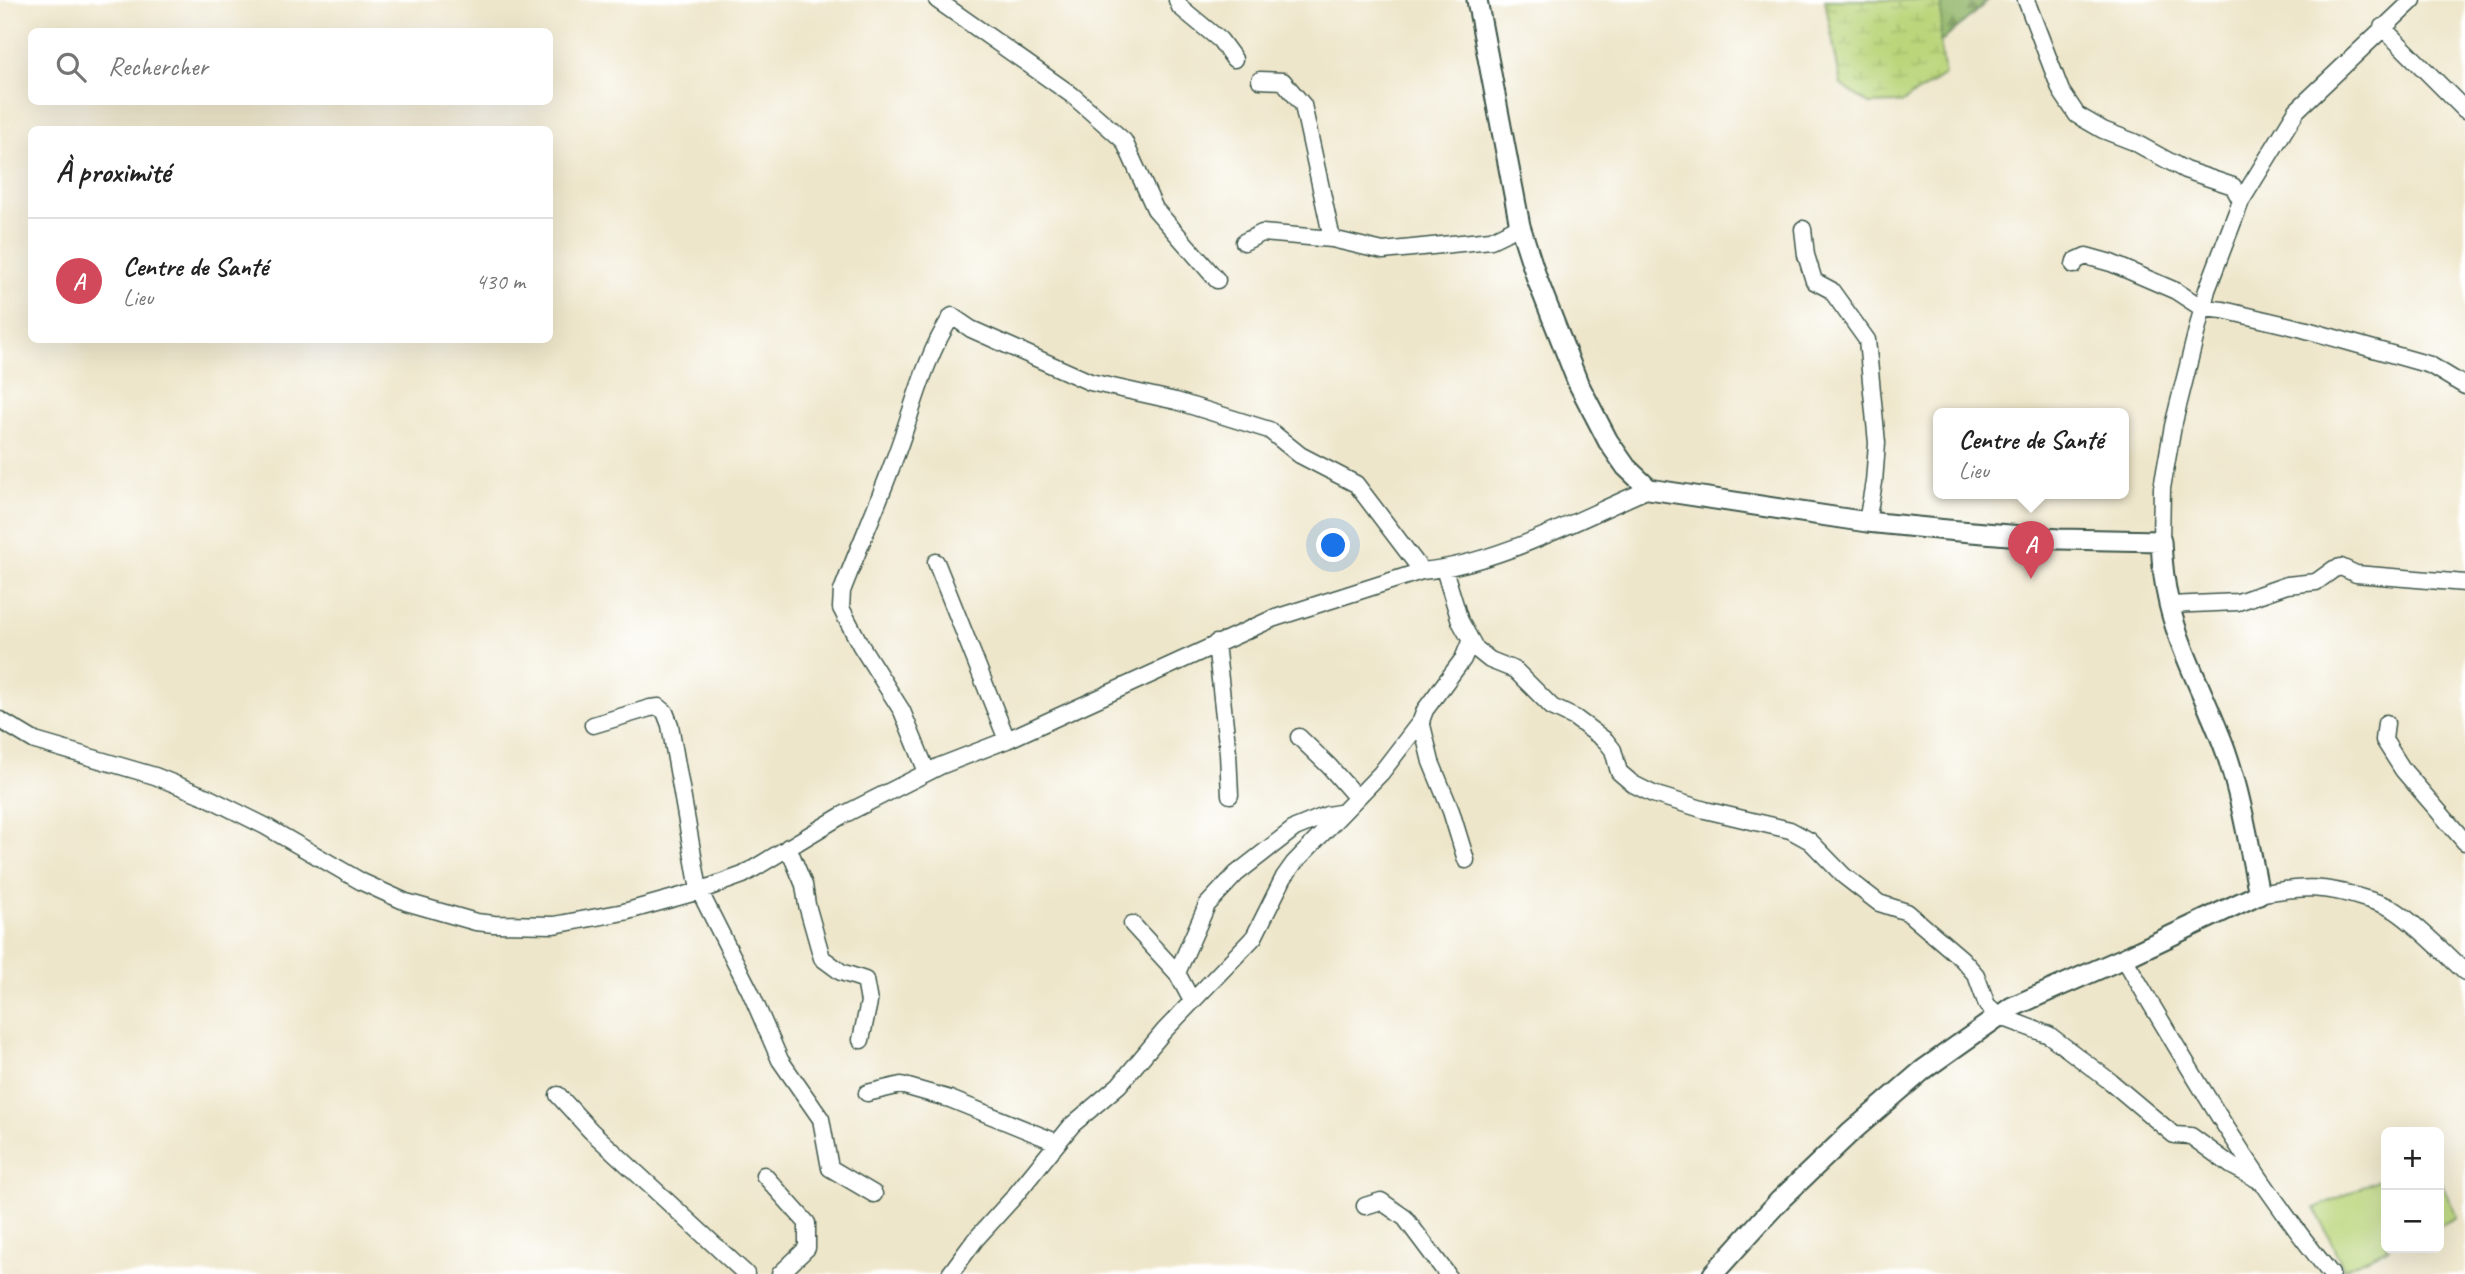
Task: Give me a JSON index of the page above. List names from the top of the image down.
{
  "page": {
    "search": "Rechercher",
    "heading": "À proximité",
    "list": [
      {
        "mark": "A",
        "name": "Centre de Santé",
        "note": "Lieu",
        "value": "430 m"
      }
    ],
    "popup": ["Centre de Santé", "Lieu"],
    "pins": "A",
    "map_buttons": ["+", "−"]
  }
}
